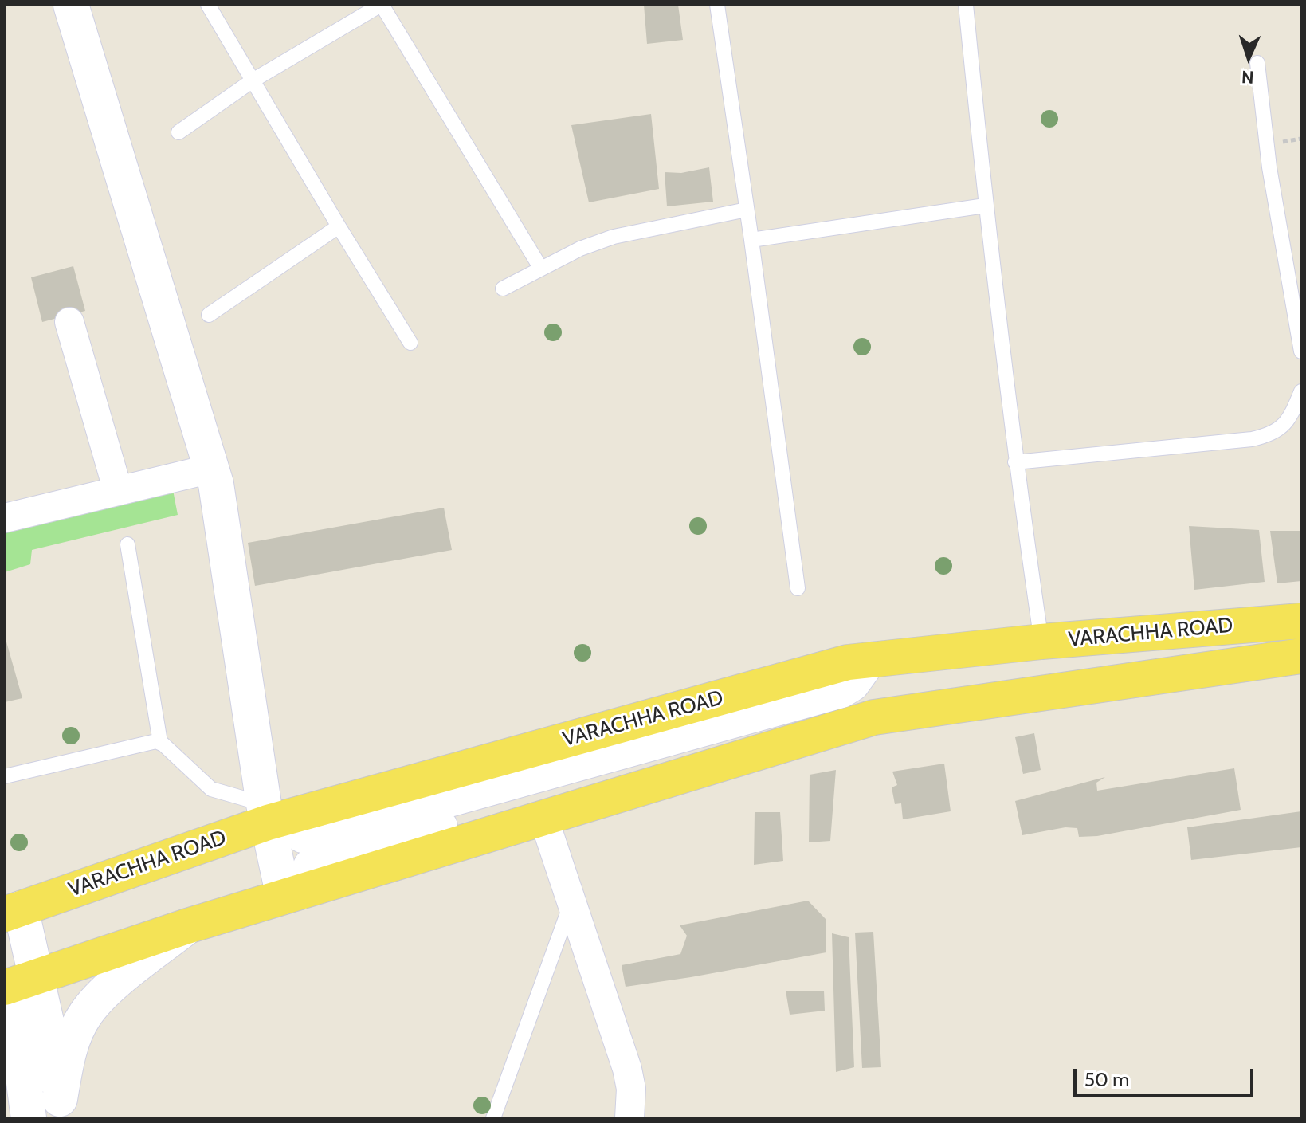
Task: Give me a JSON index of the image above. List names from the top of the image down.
{
  "streets": {
    "main road": ["VARACHHA ROAD"]
  },
  "scale_bar": "50 m",
  "north": "bottom"
}
